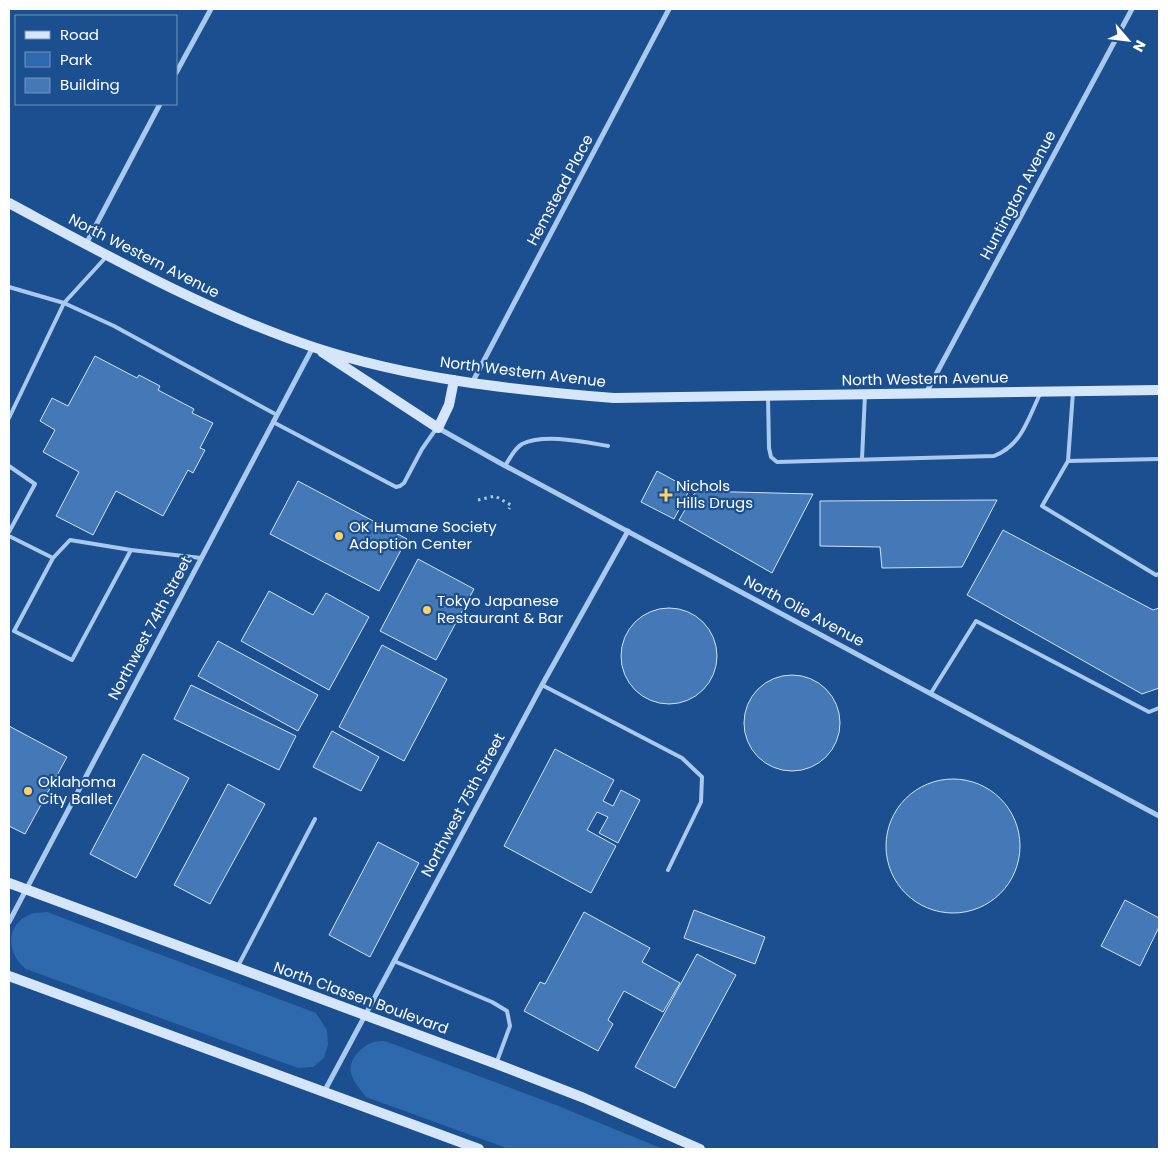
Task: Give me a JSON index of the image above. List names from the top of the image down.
{
  "streets": {
    "main road": ["North Western Avenue", "North Classen Boulevard"],
    "street": [
      "Hemstead Place",
      "Huntington Avenue",
      "North Olie Avenue",
      "Northwest 74th Street",
      "Northwest 75th Street"
    ]
  },
  "crossings": [
    ["Hemstead Place", "North Western Avenue"],
    ["Huntington Avenue", "North Western Avenue"],
    ["North Western Avenue", "Northwest 74th Street"],
    ["North Olie Avenue", "Northwest 75th Street"],
    ["Northwest 74th Street", "North Classen Boulevard"],
    ["Northwest 75th Street", "North Classen Boulevard"]
  ],
  "places": {
    "health": ["Nichols Hills Drugs"],
    "other": ["OK Humane Society Adoption Center", "Tokyo Japanese Restaurant & Bar", "Oklahoma City Ballet"]
  },
  "legend": ["Road", "Park", "Building"],
  "north": "bottom right"
}
